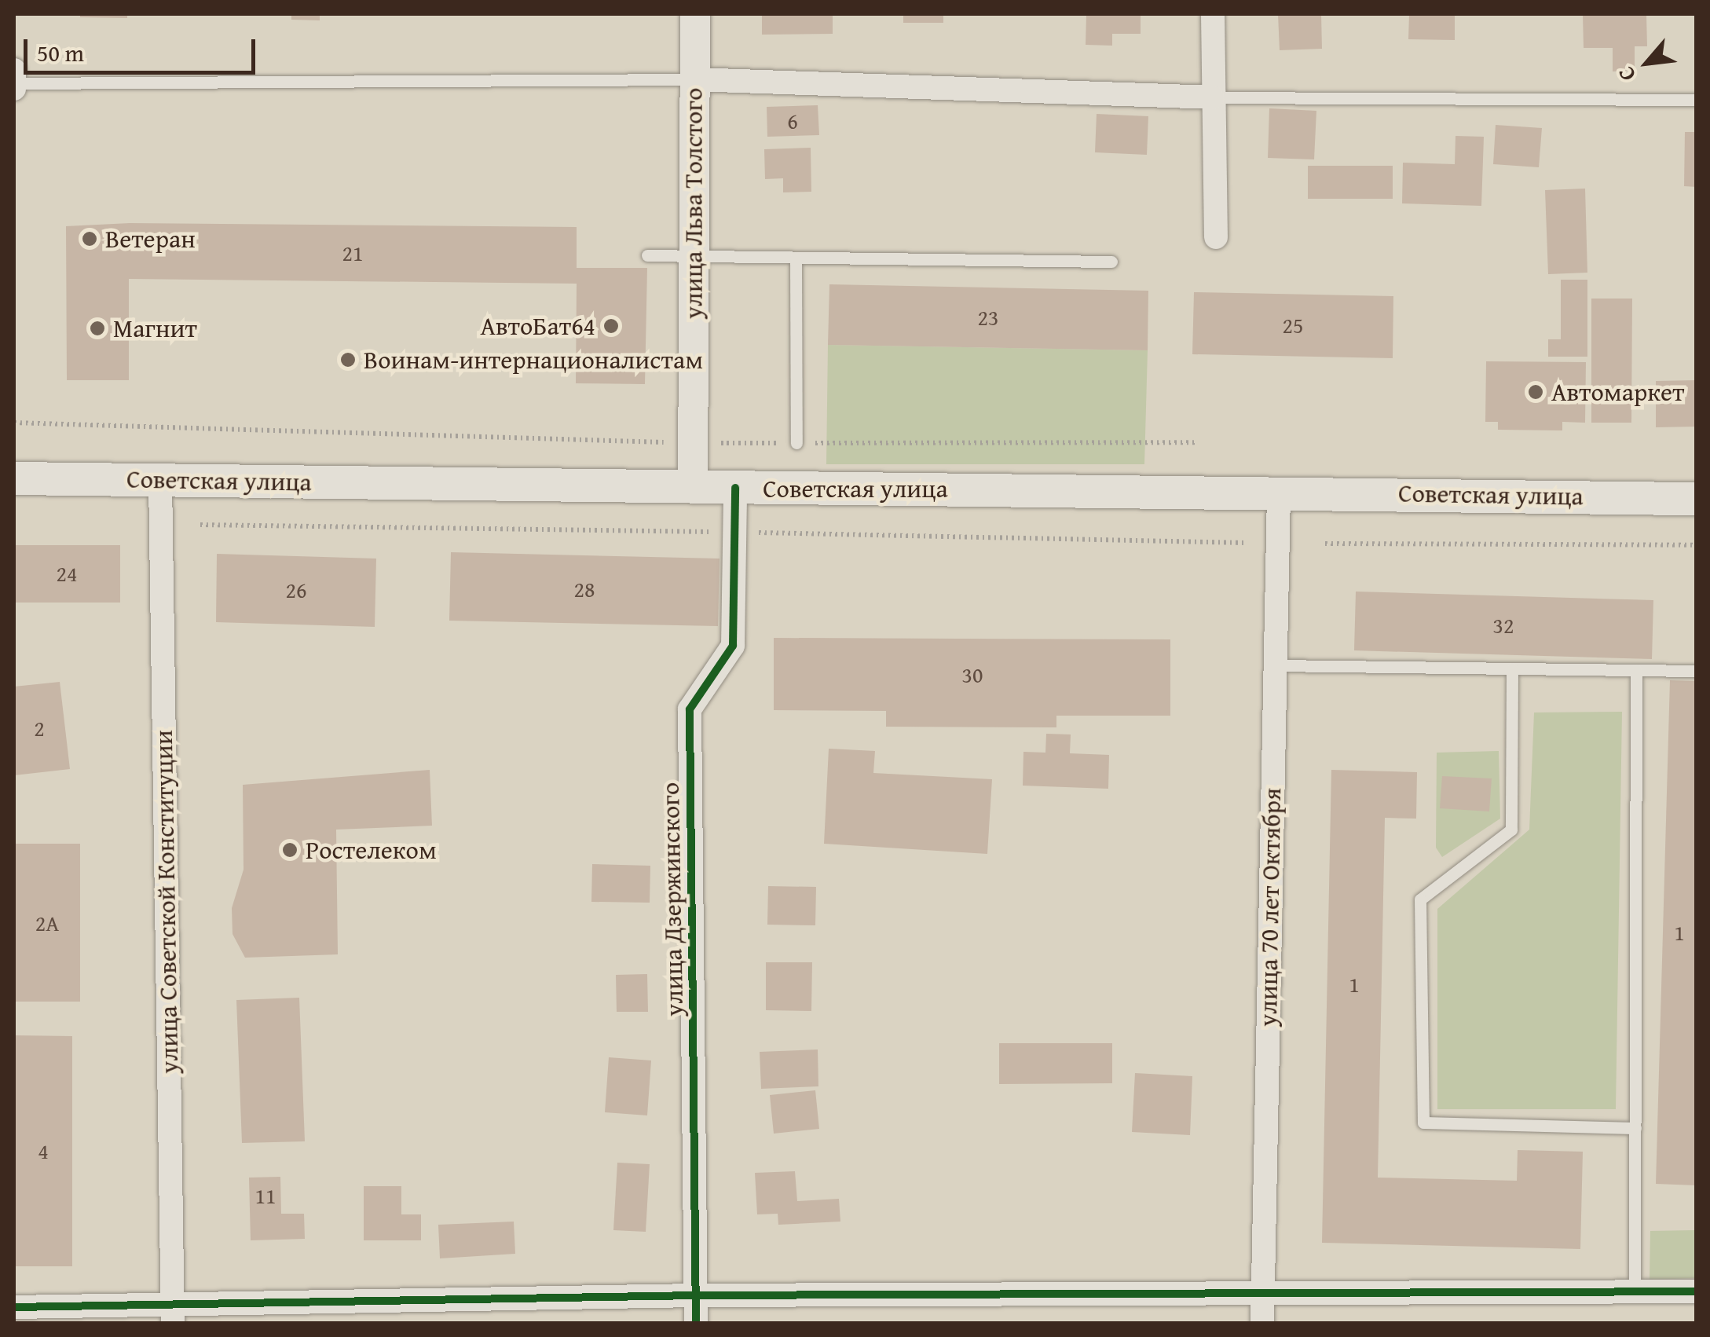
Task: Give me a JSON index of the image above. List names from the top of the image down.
{
  "streets": {
    "main road": ["Советская улица"],
    "street": [
      "улица Льва Толстого",
      "улица Дзержинского",
      "улица Советской Конституции",
      "улица 70 лет Октября"
    ]
  },
  "crossings": [
    ["улица Льва Толстого", "Советская улица"],
    ["Советская улица", "улица Дзержинского"],
    ["Советская улица", "улица Советской Конституции"],
    ["Советская улица", "улица 70 лет Октября"]
  ],
  "places": [
    "Ветеран",
    "АвтоБат64",
    "Магнит",
    "Воинам-интернационалистам",
    "Автомаркет",
    "Ростелеком"
  ],
  "house_numbers": [
    "6",
    "21",
    "23",
    "25",
    "24",
    "28",
    "26",
    "32",
    "30",
    "2",
    "2А",
    "1",
    "1",
    "4",
    "11"
  ],
  "scale_bar": "50 m",
  "north": "bottom left"
}
